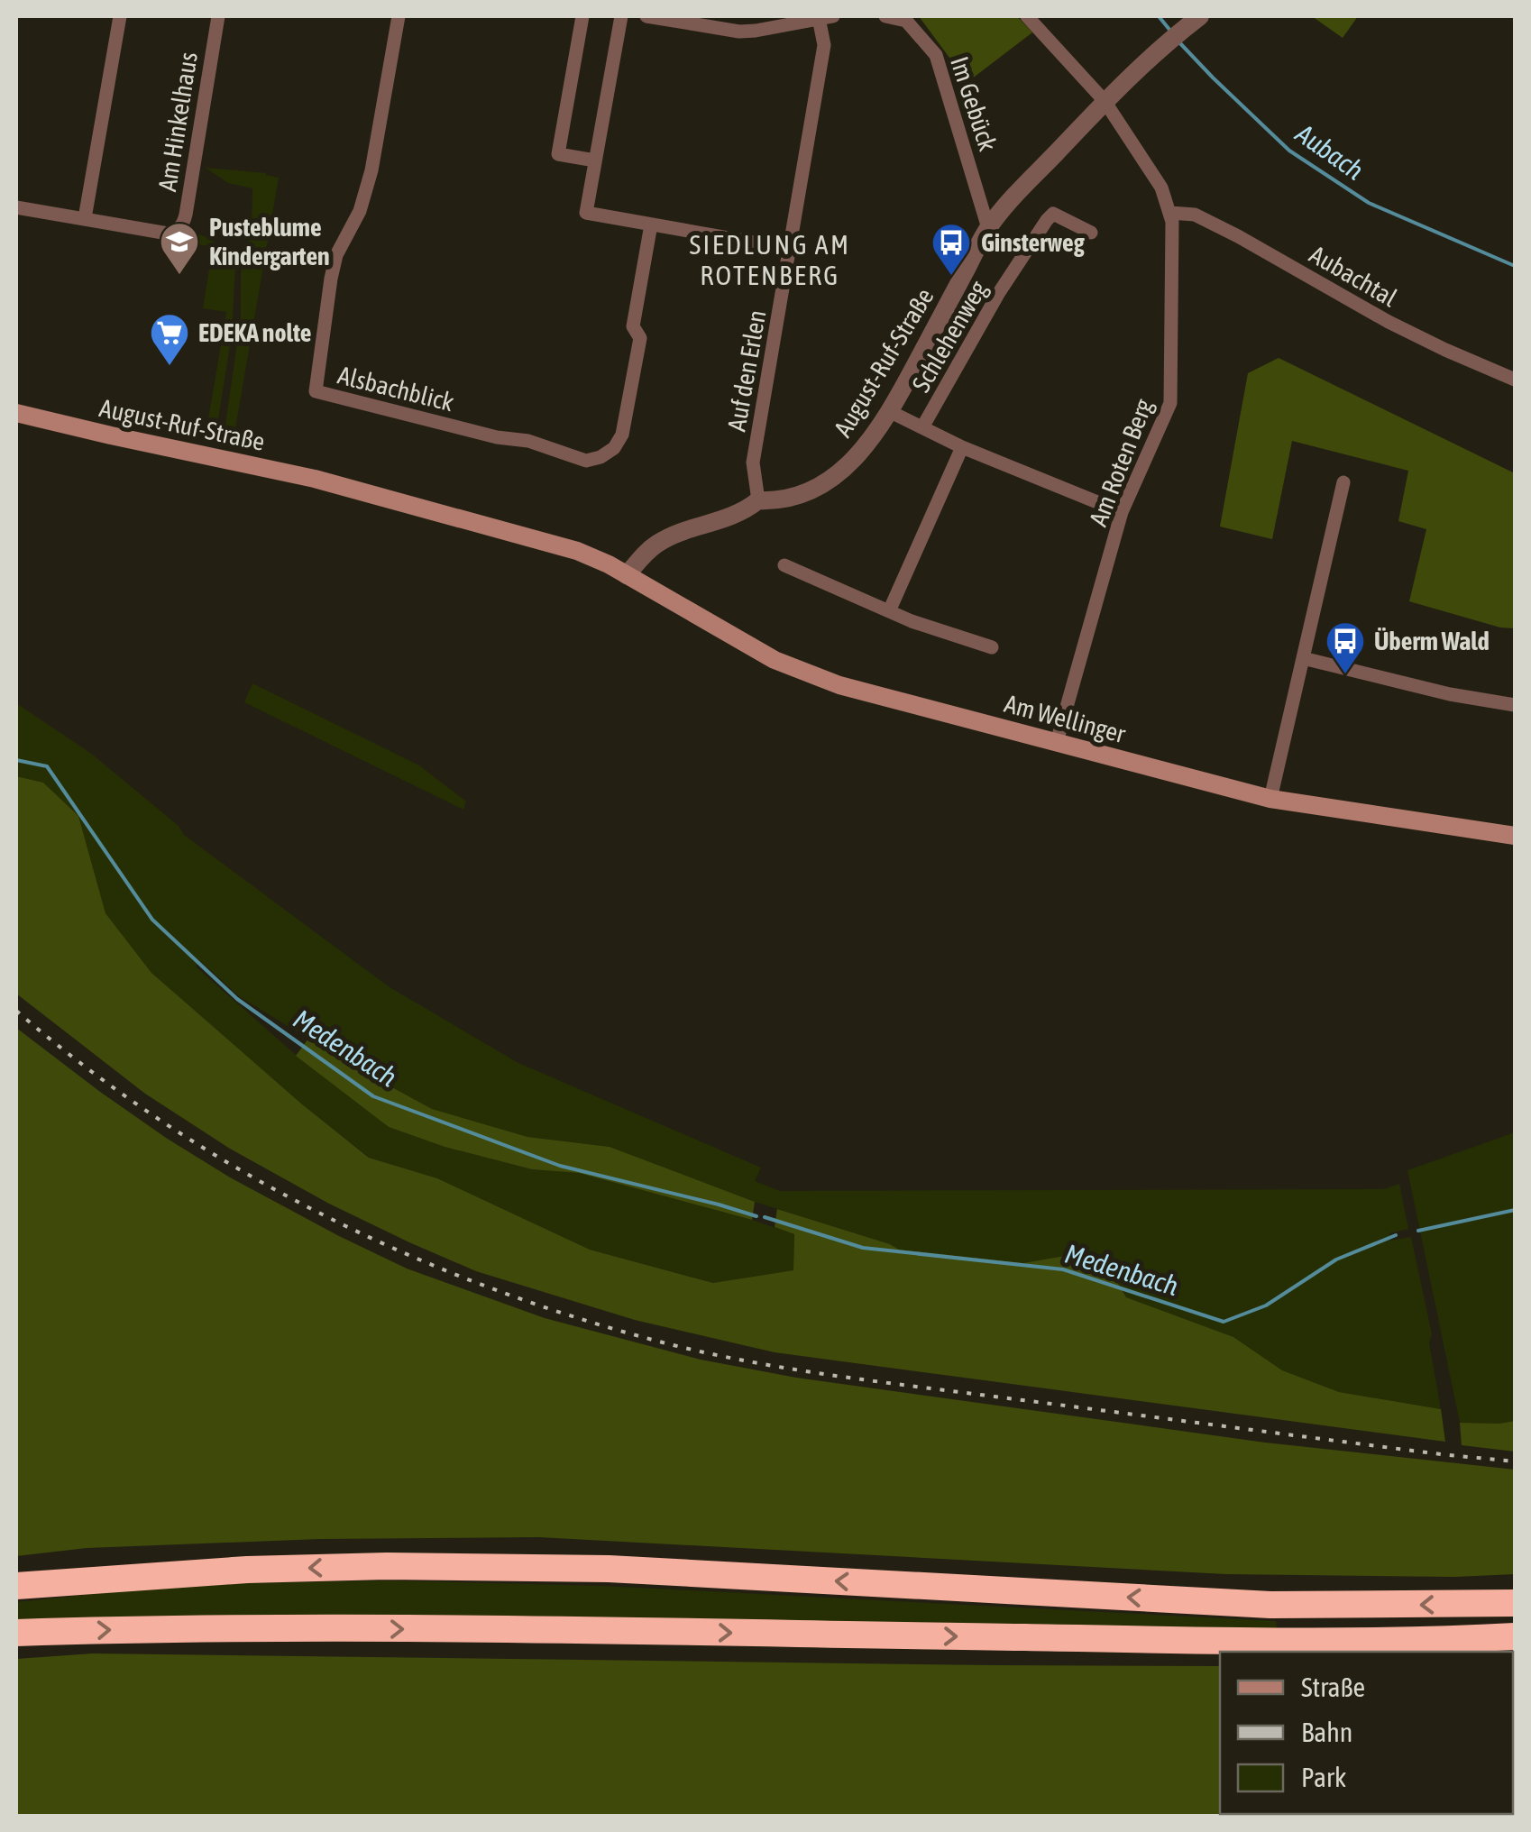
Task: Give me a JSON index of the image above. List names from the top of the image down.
{
  "streets": {
    "main road": ["August-Ruf-Straße", "Am Wellinger"],
    "street": [
      "Im Gebück",
      "Am Hinkelhaus",
      "Aubachtal",
      "Schlehenweg",
      "Auf den Erlen",
      "Alsbachblick",
      "Am Roten Berg"
    ]
  },
  "crossings": [
    ["Im Gebück", "August-Ruf-Straße"],
    ["Aubachtal", "Am Roten Berg"],
    ["August-Ruf-Straße", "Auf den Erlen"],
    ["August-Ruf-Straße", "Am Roten Berg"],
    ["August-Ruf-Straße", "Am Wellinger"],
    ["Am Roten Berg", "Am Wellinger"]
  ],
  "districts": ["SIEDLUNG AM ROTENBERG"],
  "water": ["Aubach", "Medenbach"],
  "places": {
    "school or university": ["Pusteblume Kindergarten"],
    "bus stop": ["Ginsterweg", "Überm Wald"],
    "supermarket": ["EDEKA nolte"]
  },
  "legend": ["Straße", "Bahn", "Park"]
}
